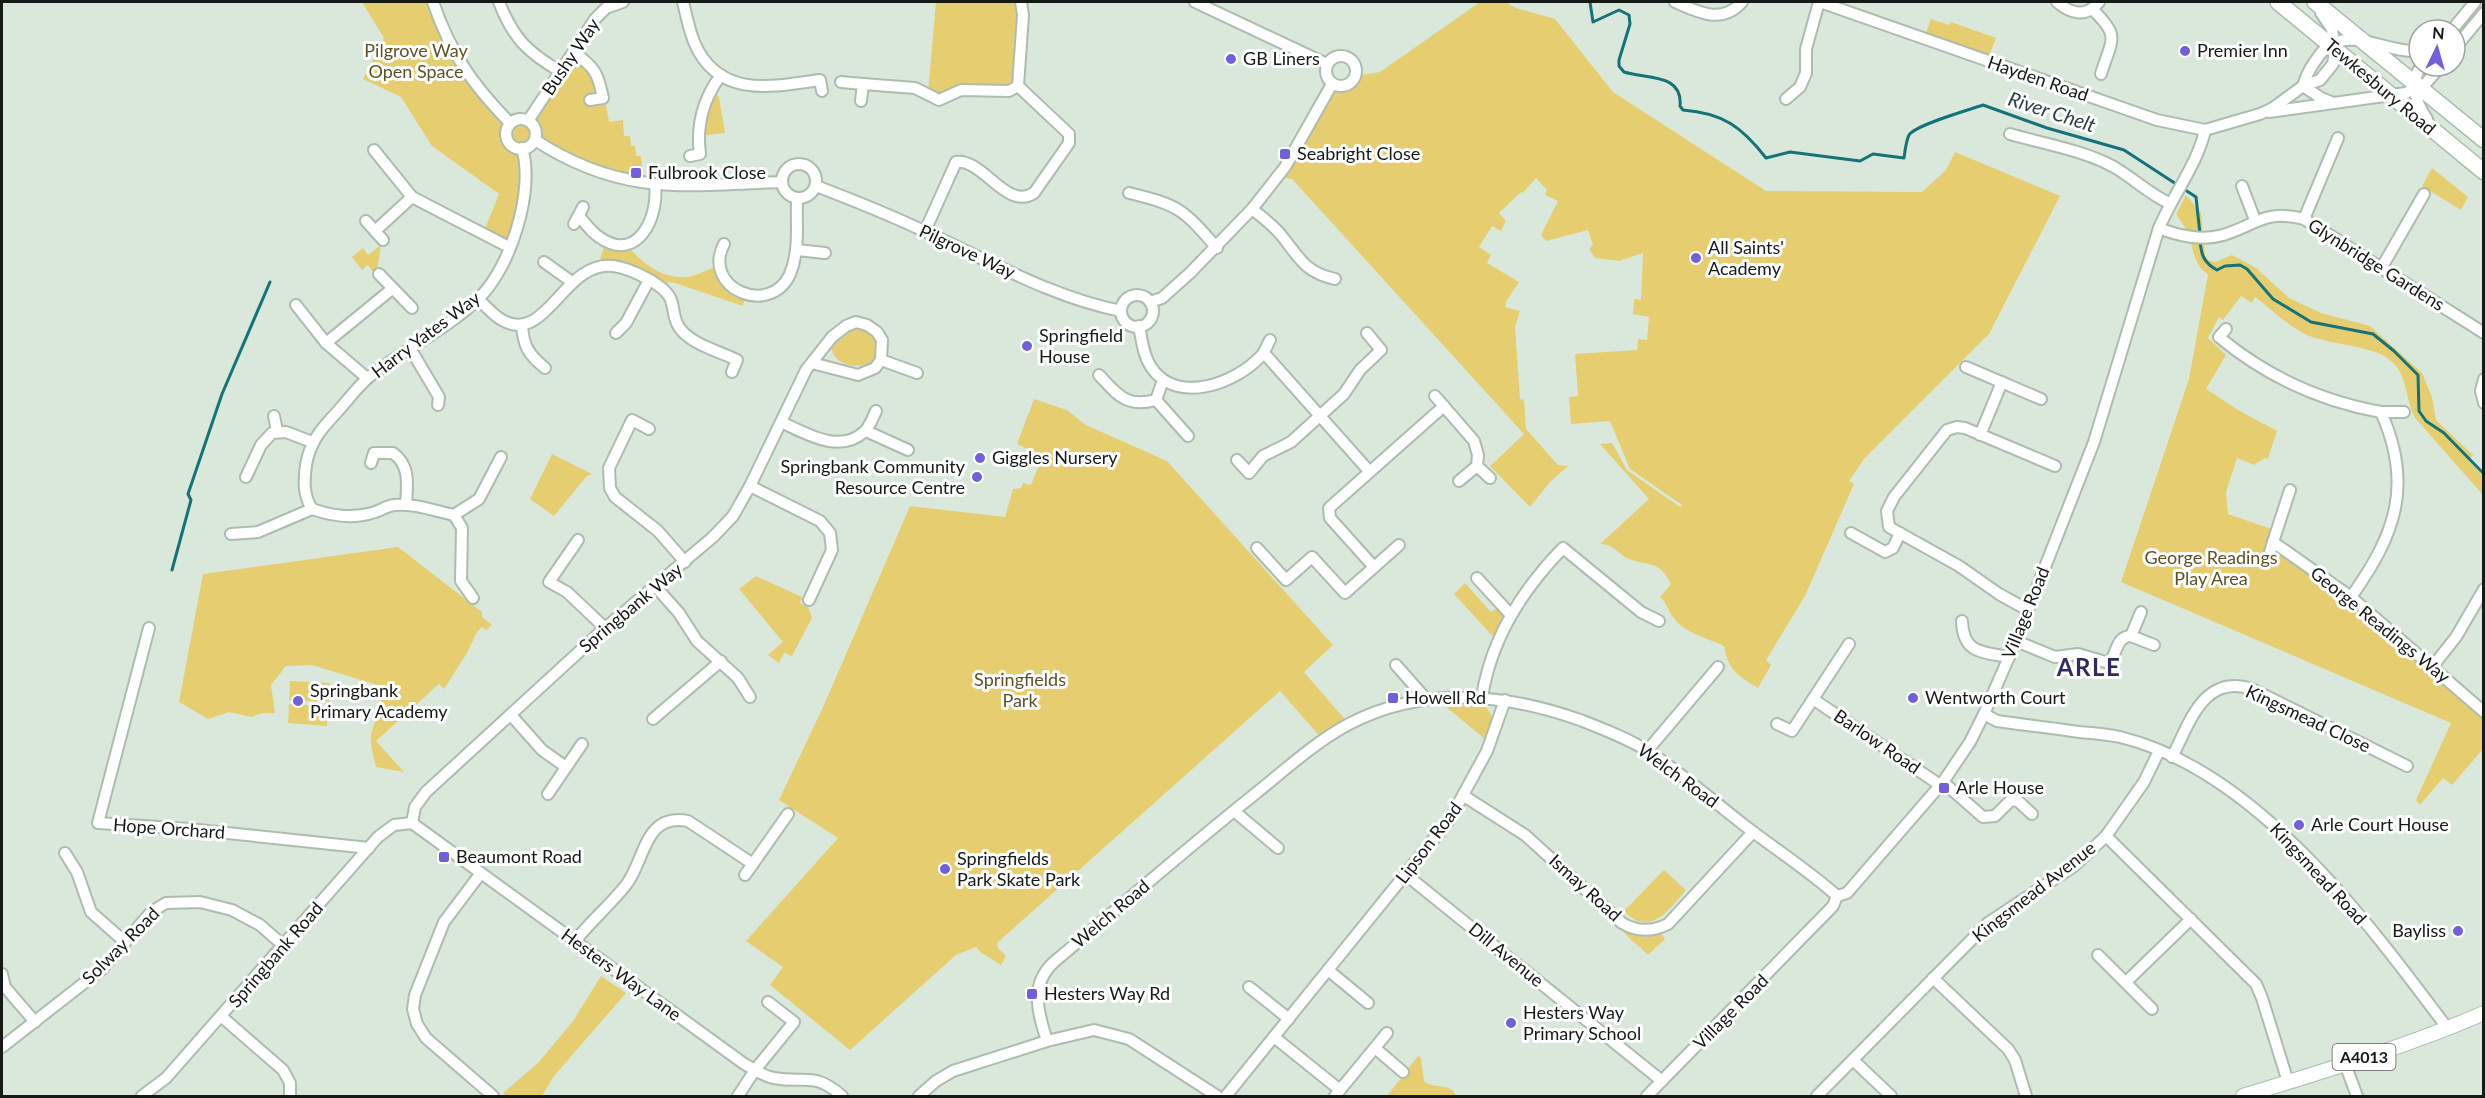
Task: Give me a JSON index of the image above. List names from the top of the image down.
{
  "streets": {
    "highway": ["Tewkesbury Road"],
    "main road": ["A4013"],
    "street": [
      "Bushy Way",
      "Hayden Road",
      "Pilgrove Way",
      "Glynbridge Gardens",
      "Harry Yates Way",
      "Springbank Way",
      "Village Road",
      "George Readings Way",
      "Kingsmead Close",
      "Barlow Road",
      "Welch Road",
      "Hope Orchard",
      "Lipson Road",
      "Kingsmead Road",
      "Ismay Road",
      "Kingsmead Avenue",
      "Solway Road",
      "Springbank Road",
      "Dill Avenue",
      "Hesters Way Lane"
    ]
  },
  "crossings": [
    ["Bushy Way", "Harry Yates Way"],
    ["Hayden Road", "Tewkesbury Road"],
    ["Hayden Road", "Village Road"],
    ["Glynbridge Gardens", "Village Road"],
    ["Springbank Way", "Springbank Road"],
    ["Springbank Way", "Hesters Way Lane"],
    ["Village Road", "Barlow Road"],
    ["Village Road", "Welch Road"],
    ["Village Road", "Kingsmead Road"],
    ["Village Road", "Dill Avenue"],
    ["Kingsmead Close", "Kingsmead Road"],
    ["Welch Road", "Lipson Road"],
    ["Welch Road", "Ismay Road"],
    ["Hope Orchard", "Springbank Road"],
    ["Lipson Road", "Ismay Road"],
    ["Lipson Road", "Dill Avenue"],
    ["Kingsmead Road", "Kingsmead Avenue"],
    ["Kingsmead Road", "A4013"],
    ["Solway Road", "Springbank Road"],
    ["Springbank Road", "Hesters Way Lane"]
  ],
  "districts": ["ARLE"],
  "water": ["River Chelt"],
  "parks": ["Pilgrove Way Open Space", "George Readings Play Area", "Springfields Park"],
  "places": {
    "other": [
      "Premier Inn",
      "GB Liners",
      "All Saints' Academy",
      "Springfield House",
      "Giggles Nursery",
      "Springbank Community Resource Centre",
      "Wentworth Court",
      "Springbank Primary Academy",
      "Arle Court House",
      "Springfields Park Skate Park",
      "Bayliss",
      "Hesters Way Primary School"
    ],
    "transit": [
      "Seabright Close",
      "Fulbrook Close",
      "Howell Rd",
      "Arle House",
      "Beaumont Road",
      "Hesters Way Rd"
    ]
  },
  "north": "top"
}
